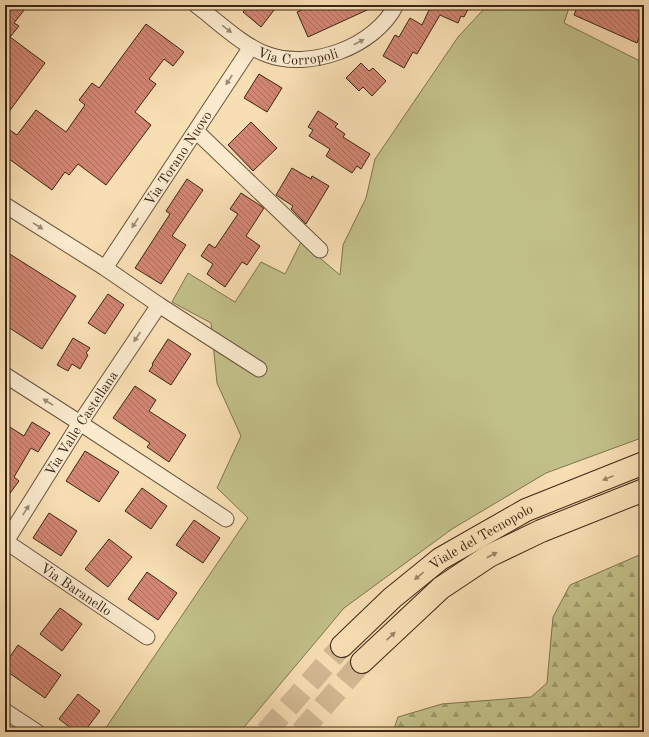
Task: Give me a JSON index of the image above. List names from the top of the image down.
{
  "streets": {
    "highway": ["Viale del Tecnopolo"],
    "street": [
      "Via Corropoli",
      "Via Torano Nuovo",
      "Via Valle Castellana",
      "Via Baranello"
    ]
  },
  "crossings": [
    ["Via Corropoli", "Via Torano Nuovo"],
    ["Via Valle Castellana", "Via Baranello"]
  ],
  "one_way": ["Via Corropoli", "Via Torano Nuovo"]
}
